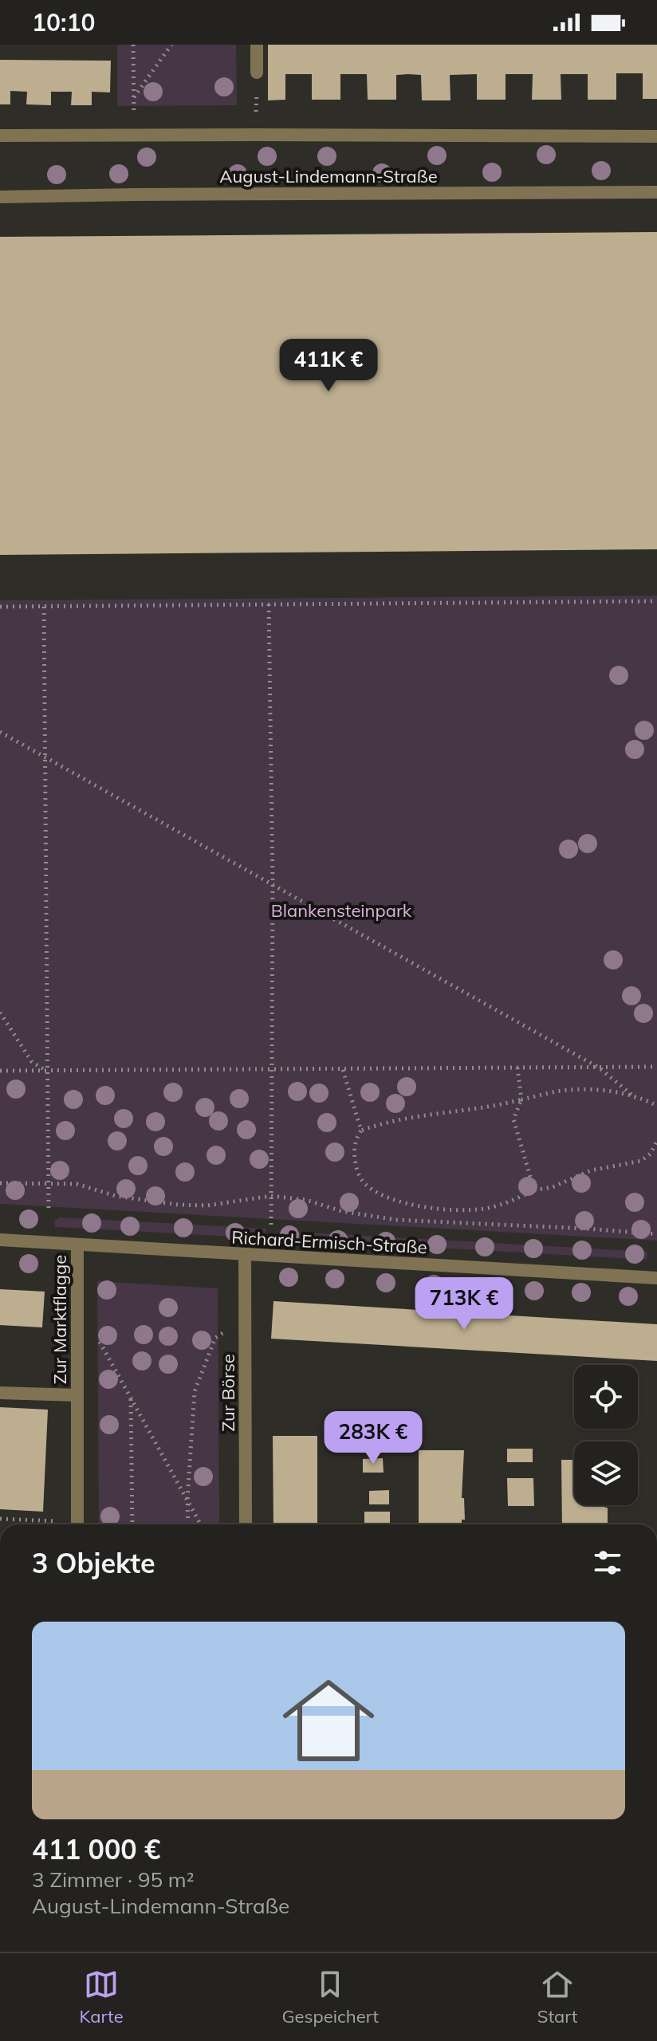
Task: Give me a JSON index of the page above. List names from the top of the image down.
{
  "streets": {
    "street": [
      "August-Lindemann-Straße",
      "Richard-Ermisch-Straße",
      "Zur Marktflagge",
      "Zur Börse"
    ]
  },
  "crossings": [
    ["Richard-Ermisch-Straße", "Zur Marktflagge"],
    ["Richard-Ermisch-Straße", "Zur Börse"]
  ],
  "parks": ["Blankensteinpark"],
  "page": {
    "status": "10:10",
    "price": ["411K €", "713K €", "283K €"],
    "heading": "3 Objekte",
    "list": [
      {
        "name": "411 000 €",
        "note": "3 Zimmer · 95 m² · August-Lindemann-Straße"
      }
    ],
    "tabs": ["Karte", "Gespeichert", "Start"]
  }
}
